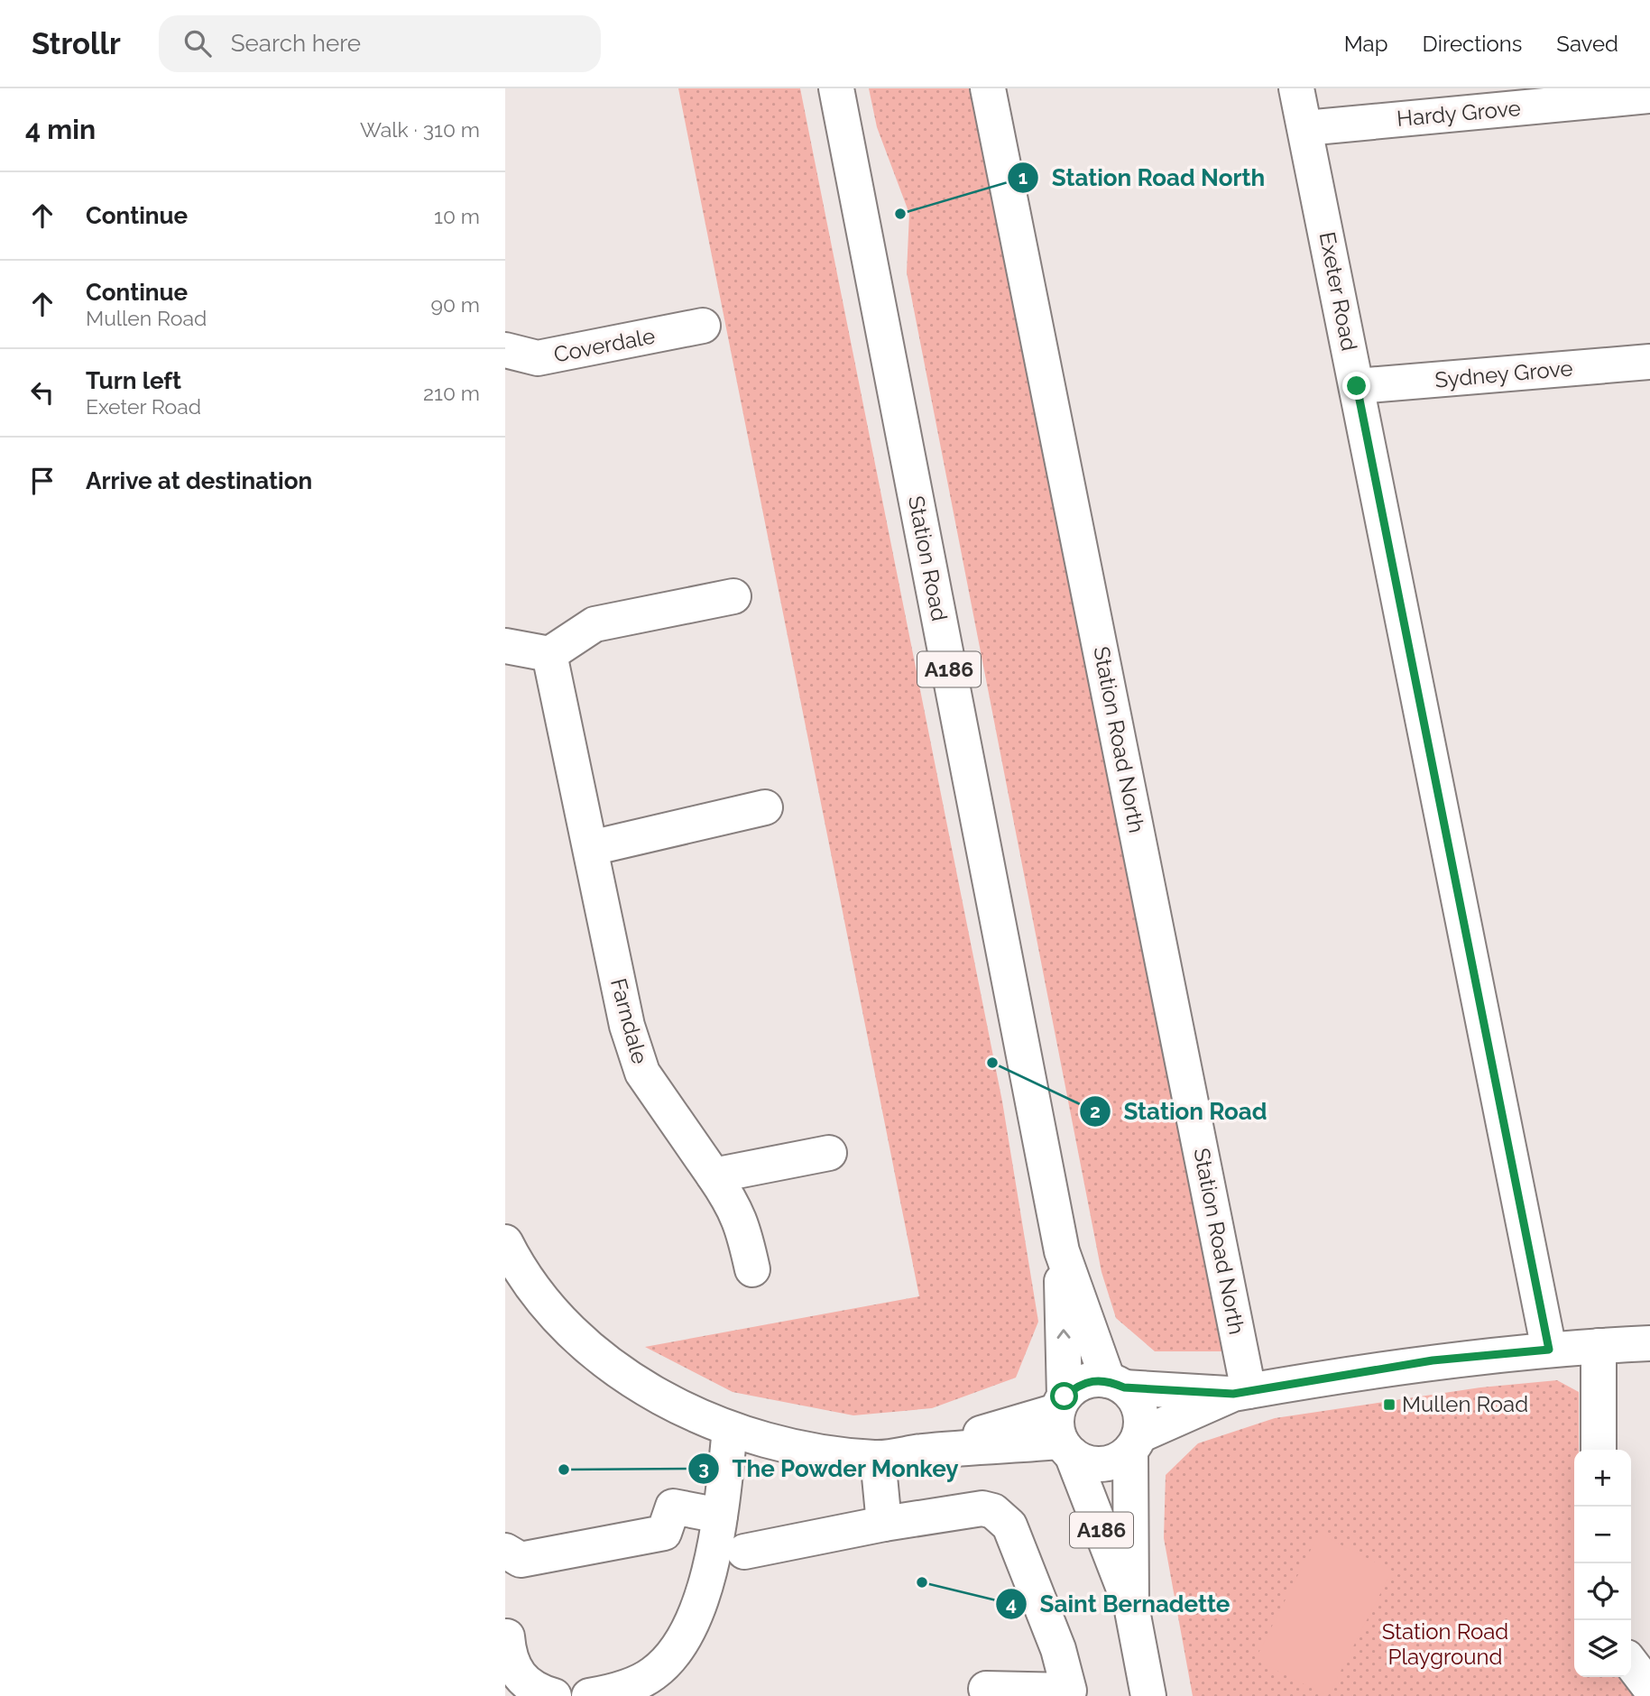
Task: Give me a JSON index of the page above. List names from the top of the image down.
{
  "streets": {
    "street": [
      "Hardy Grove",
      "Exeter Road",
      "Coverdale",
      "Sydney Grove",
      "Station Road",
      "A186",
      "Station Road North",
      "Farndale"
    ]
  },
  "crossings": [
    ["Hardy Grove", "Exeter Road"],
    ["Exeter Road", "Sydney Grove"]
  ],
  "parks": ["Station Road Playground"],
  "places": {
    "other": [
      "Station Road North",
      "Station Road",
      "The Powder Monkey",
      "Saint Bernadette"
    ],
    "transit": ["Mullen Road"]
  },
  "page": {
    "header": "Strollr",
    "search": "Search here",
    "nav": ["Map", "Directions", "Saved"],
    "heading": ["4 min", "Walk · 310 m"],
    "list": [
      ["Continue", "10 m"],
      ["Continue", "Mullen Road", "90 m"],
      ["Turn left", "Exeter Road", "210 m"],
      "Arrive at destination"
    ],
    "map_buttons": ["+", "−"]
  }
}
